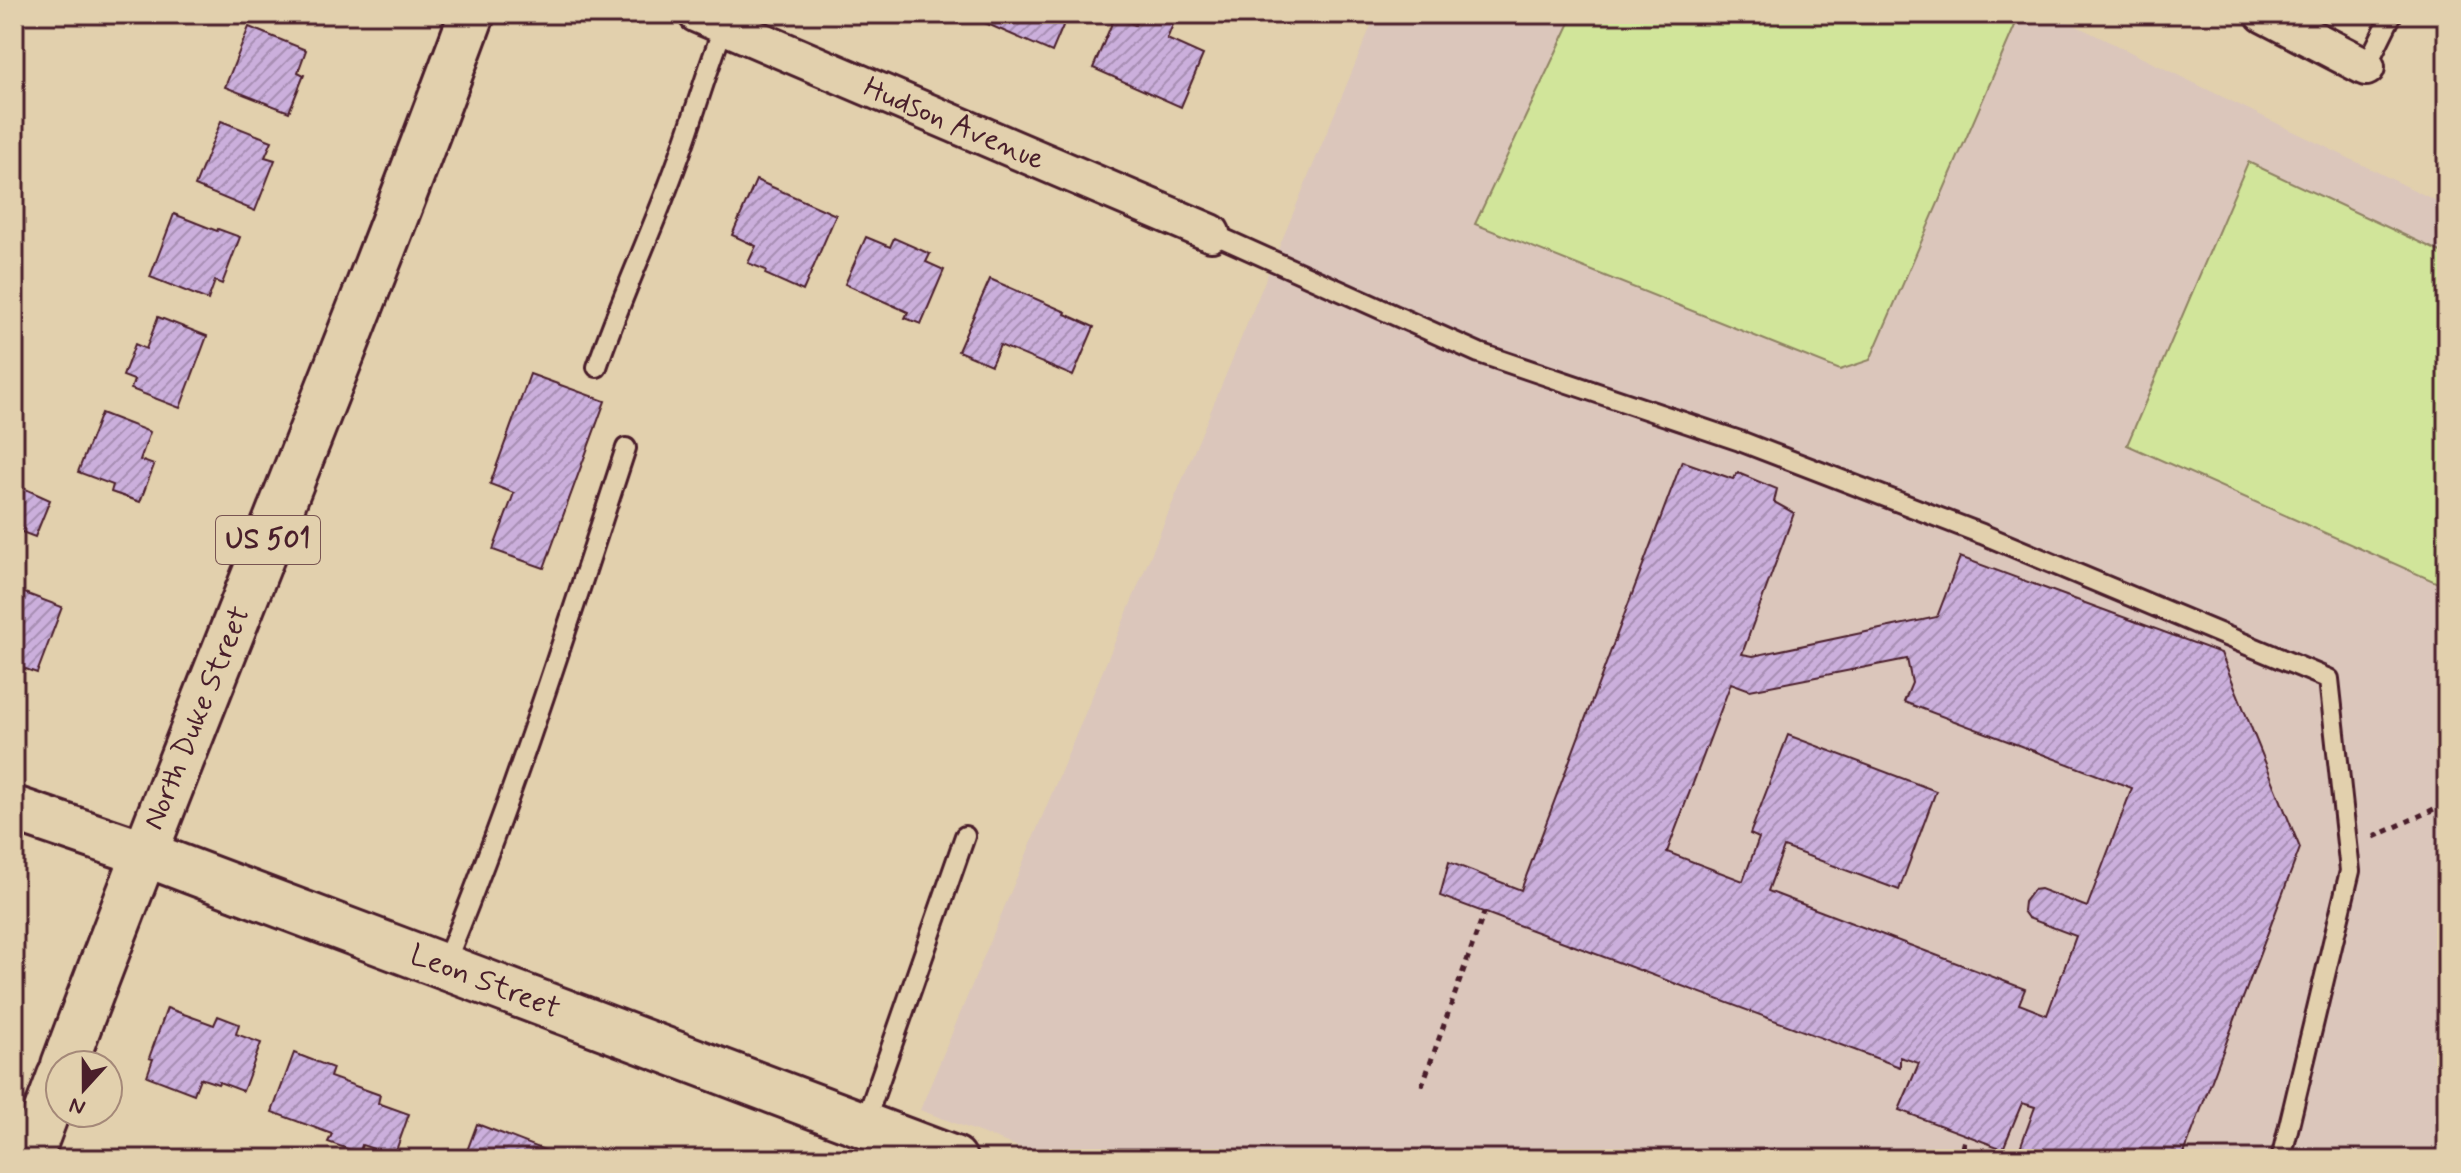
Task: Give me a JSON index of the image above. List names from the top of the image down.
{
  "streets": {
    "main road": ["US 501", "North Duke Street", "Leon Street"],
    "street": ["Hudson Avenue"]
  },
  "crossings": [
    ["North Duke Street", "Leon Street"]
  ],
  "north": "bottom"
}
